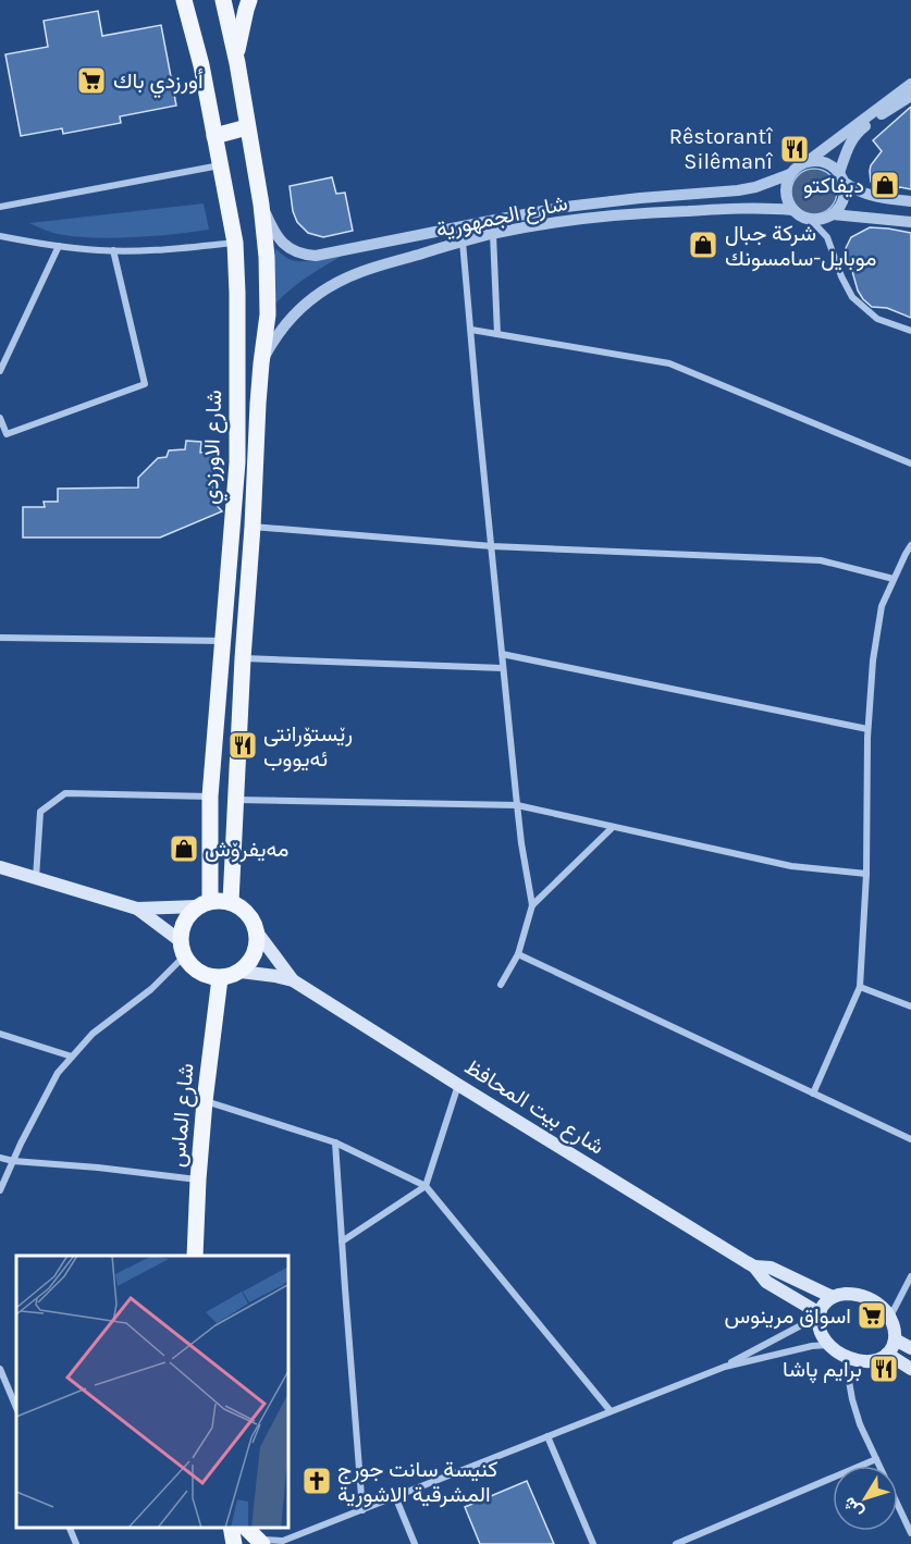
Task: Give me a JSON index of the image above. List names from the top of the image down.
{
  "streets": {
    "main road": ["شارع الاورزدي", "شارع بيت المحافظ", "شارع الماس"],
    "street": ["شارع الجمهورية"]
  },
  "crossings": [
    ["شارع الجمهورية", "شارع الاورزدي"],
    ["شارع الاورزدي", "شارع بيت المحافظ"],
    ["شارع الاورزدي", "شارع الماس"],
    ["شارع بيت المحافظ", "شارع الماس"]
  ],
  "places": {
    "supermarket": ["أورزدي باك", "اسواق مرينوس"],
    "restaurant": ["Rêstorantî Silêmanî", "رێستۆرانتی ئەیووب", "برایم پاشا"],
    "shop": ["ديفاكتو", "شركة جبال موبايل-سامسونك", "مەیفرۆش"],
    "church": ["كنيسة سانت جورج المشرقية الاشورية"]
  },
  "north": "bottom left"
}
